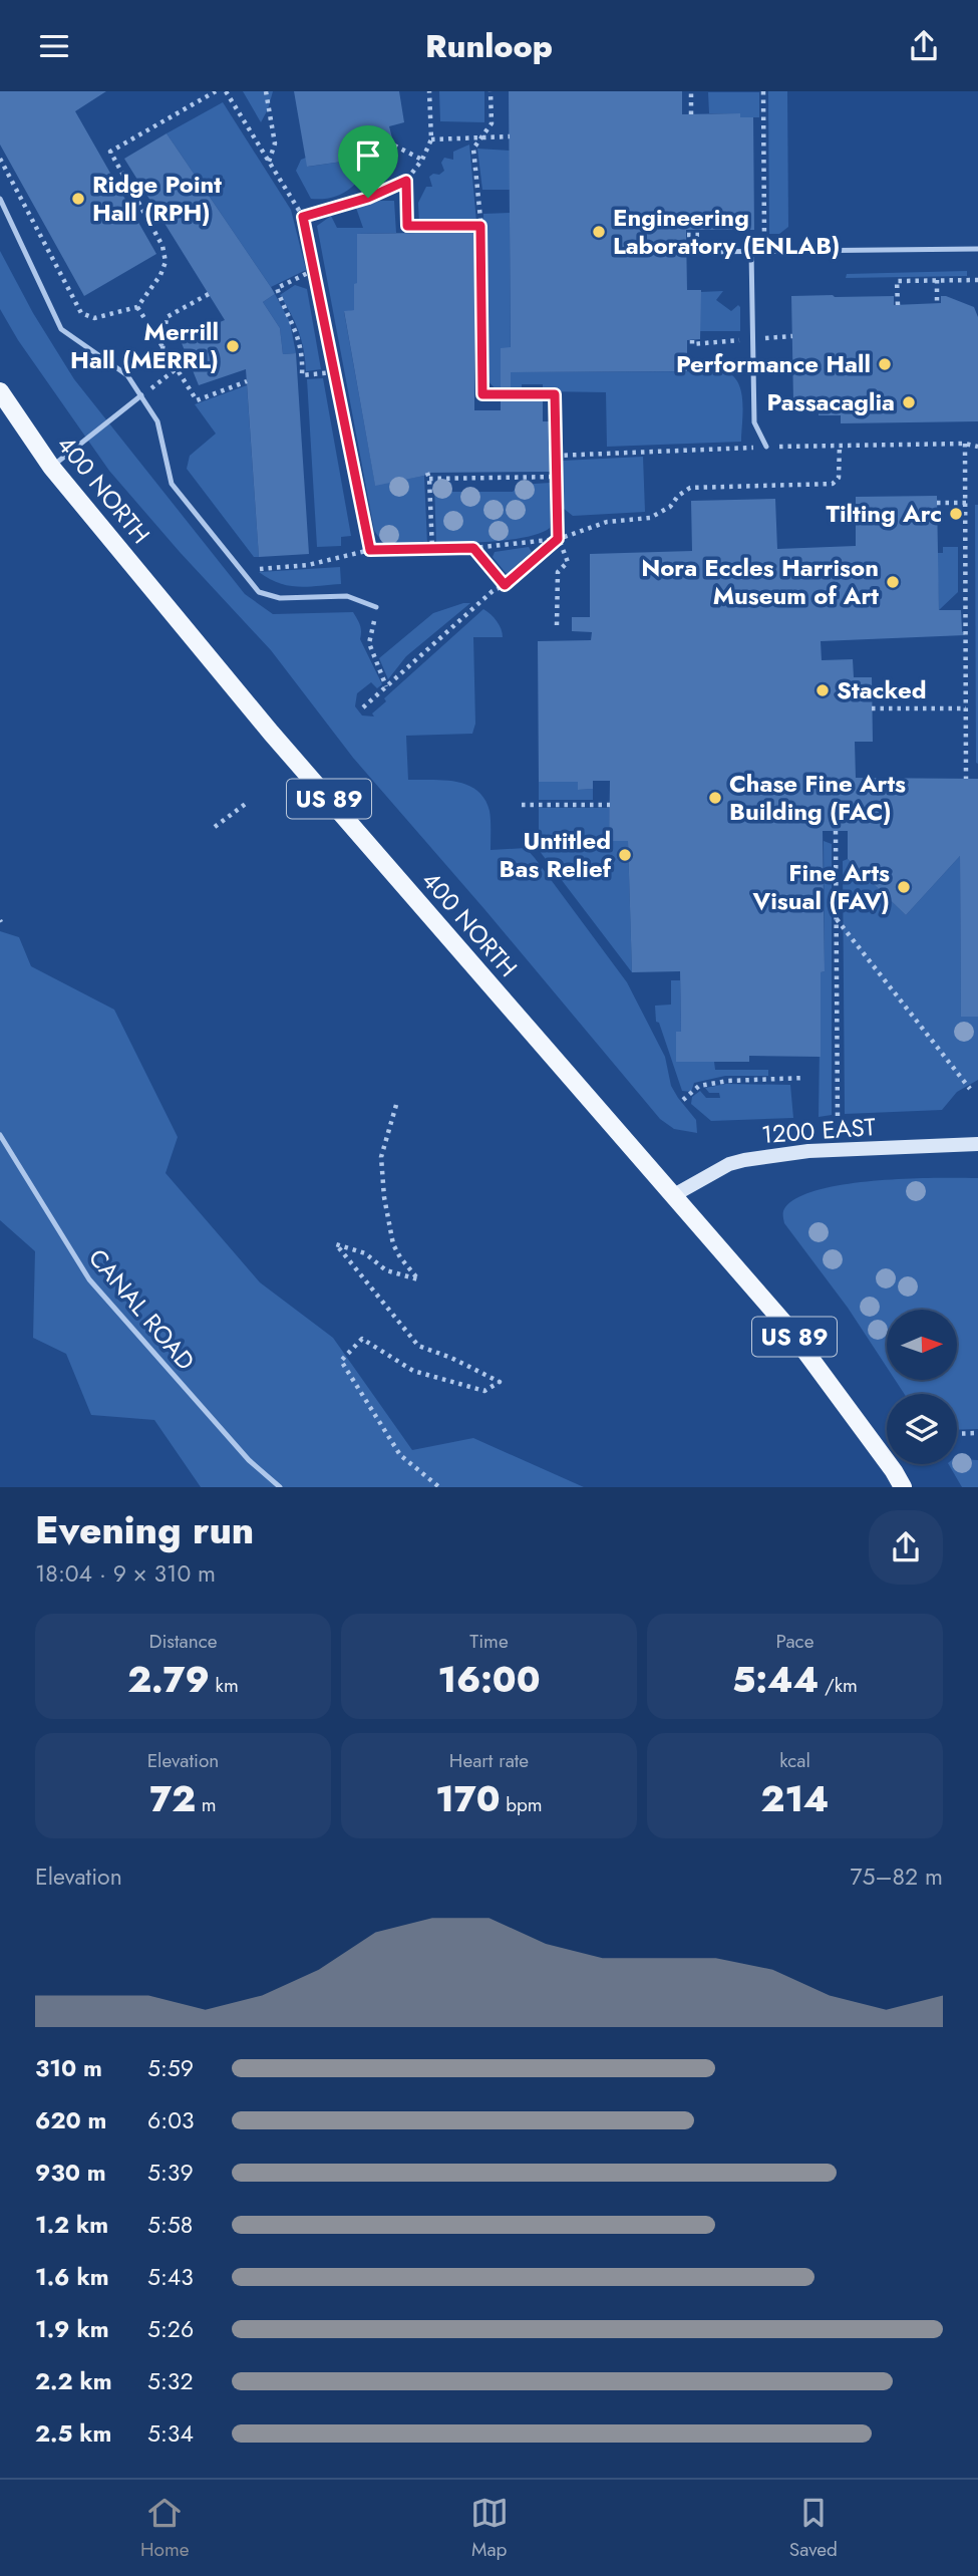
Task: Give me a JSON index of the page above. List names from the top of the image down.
{
  "streets": {
    "main road": ["400 NORTH", "US 89", "1200 EAST"],
    "lane": ["CANAL ROAD"]
  },
  "crossings": [
    ["400 NORTH", "1200 EAST"]
  ],
  "places": [
    "Ridge Point Hall (RPH)",
    "Engineering Laboratory (ENLAB)",
    "Merrill Hall (MERRL)",
    "Performance Hall",
    "Passacaglia",
    "Tilting Arc",
    "Nora Eccles Harrison Museum of Art",
    "Stacked",
    "Chase Fine Arts Building (FAC)",
    "Untitled Bas Relief",
    "Fine Arts Visual (FAV)"
  ],
  "north": "right",
  "page": {
    "header": "Runloop",
    "heading": ["Evening run", "18:04 · 9 × 310 m"],
    "stats": [
      ["Distance", "2.79 km"],
      ["Time", "16:00"],
      ["Pace", "5:44 /km"],
      ["Elevation", "72 m"],
      ["Heart rate", "170 bpm"],
      ["kcal", "214"]
    ],
    "chart": ["Elevation", "75–82 m"],
    "list": [
      {
        "name": "310 m",
        "note": "5:59"
      },
      {
        "name": "620 m",
        "note": "6:03"
      },
      {
        "name": "930 m",
        "note": "5:39"
      },
      {
        "name": "1.2 km",
        "note": "5:58"
      },
      {
        "name": "1.6 km",
        "note": "5:43"
      },
      {
        "name": "1.9 km",
        "note": "5:26"
      },
      {
        "name": "2.2 km",
        "note": "5:32"
      },
      {
        "name": "2.5 km",
        "note": "5:34"
      }
    ],
    "tabs": ["Home", "Map", "Saved"]
  }
}
